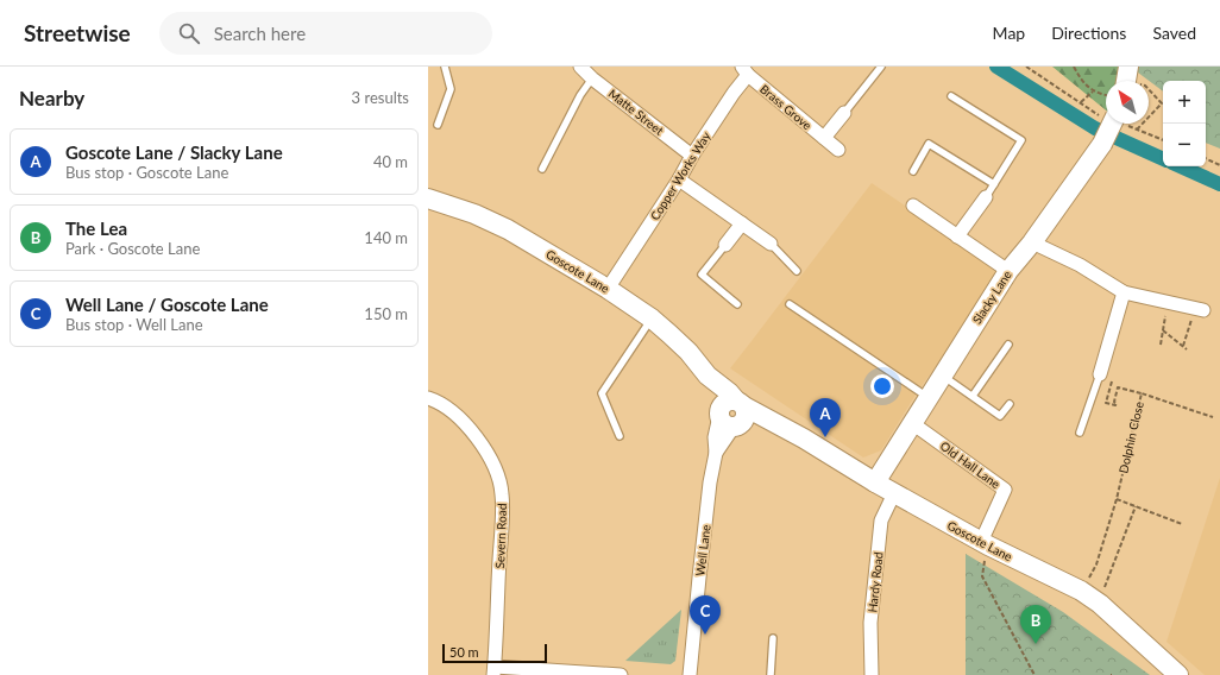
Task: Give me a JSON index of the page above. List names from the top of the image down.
{
  "streets": {
    "street": [
      "Brass Grove",
      "Matte Street",
      "Copper Works Way",
      "Goscote Lane",
      "Slacky Lane",
      "Old Hall Lane",
      "Severn Road",
      "Well Lane",
      "Hardy Road"
    ],
    "path": ["Dolphin Close"]
  },
  "crossings": [
    ["Brass Grove", "Copper Works Way"],
    ["Matte Street", "Copper Works Way"],
    ["Copper Works Way", "Goscote Lane"],
    ["Goscote Lane", "Slacky Lane"],
    ["Goscote Lane", "Dolphin Close"],
    ["Goscote Lane", "Old Hall Lane"],
    ["Goscote Lane", "Well Lane"],
    ["Goscote Lane", "Hardy Road"],
    ["Slacky Lane", "Old Hall Lane"]
  ],
  "scale_bar": "50 m",
  "north": "top left",
  "page": {
    "header": "Streetwise",
    "search": "Search here",
    "nav": ["Map", "Directions", "Saved"],
    "heading": ["Nearby", "3 results"],
    "map_buttons": ["+", "−"],
    "list": [
      {
        "mark": "A",
        "name": "Goscote Lane / Slacky Lane",
        "note": "Bus stop · Goscote Lane",
        "value": "40 m"
      },
      {
        "mark": "B",
        "name": "The Lea",
        "note": "Park · Goscote Lane",
        "value": "140 m"
      },
      {
        "mark": "C",
        "name": "Well Lane / Goscote Lane",
        "note": "Bus stop · Well Lane",
        "value": "150 m"
      }
    ],
    "pins": ["A", "C", "B"],
    "scale": "50 m"
  }
}
